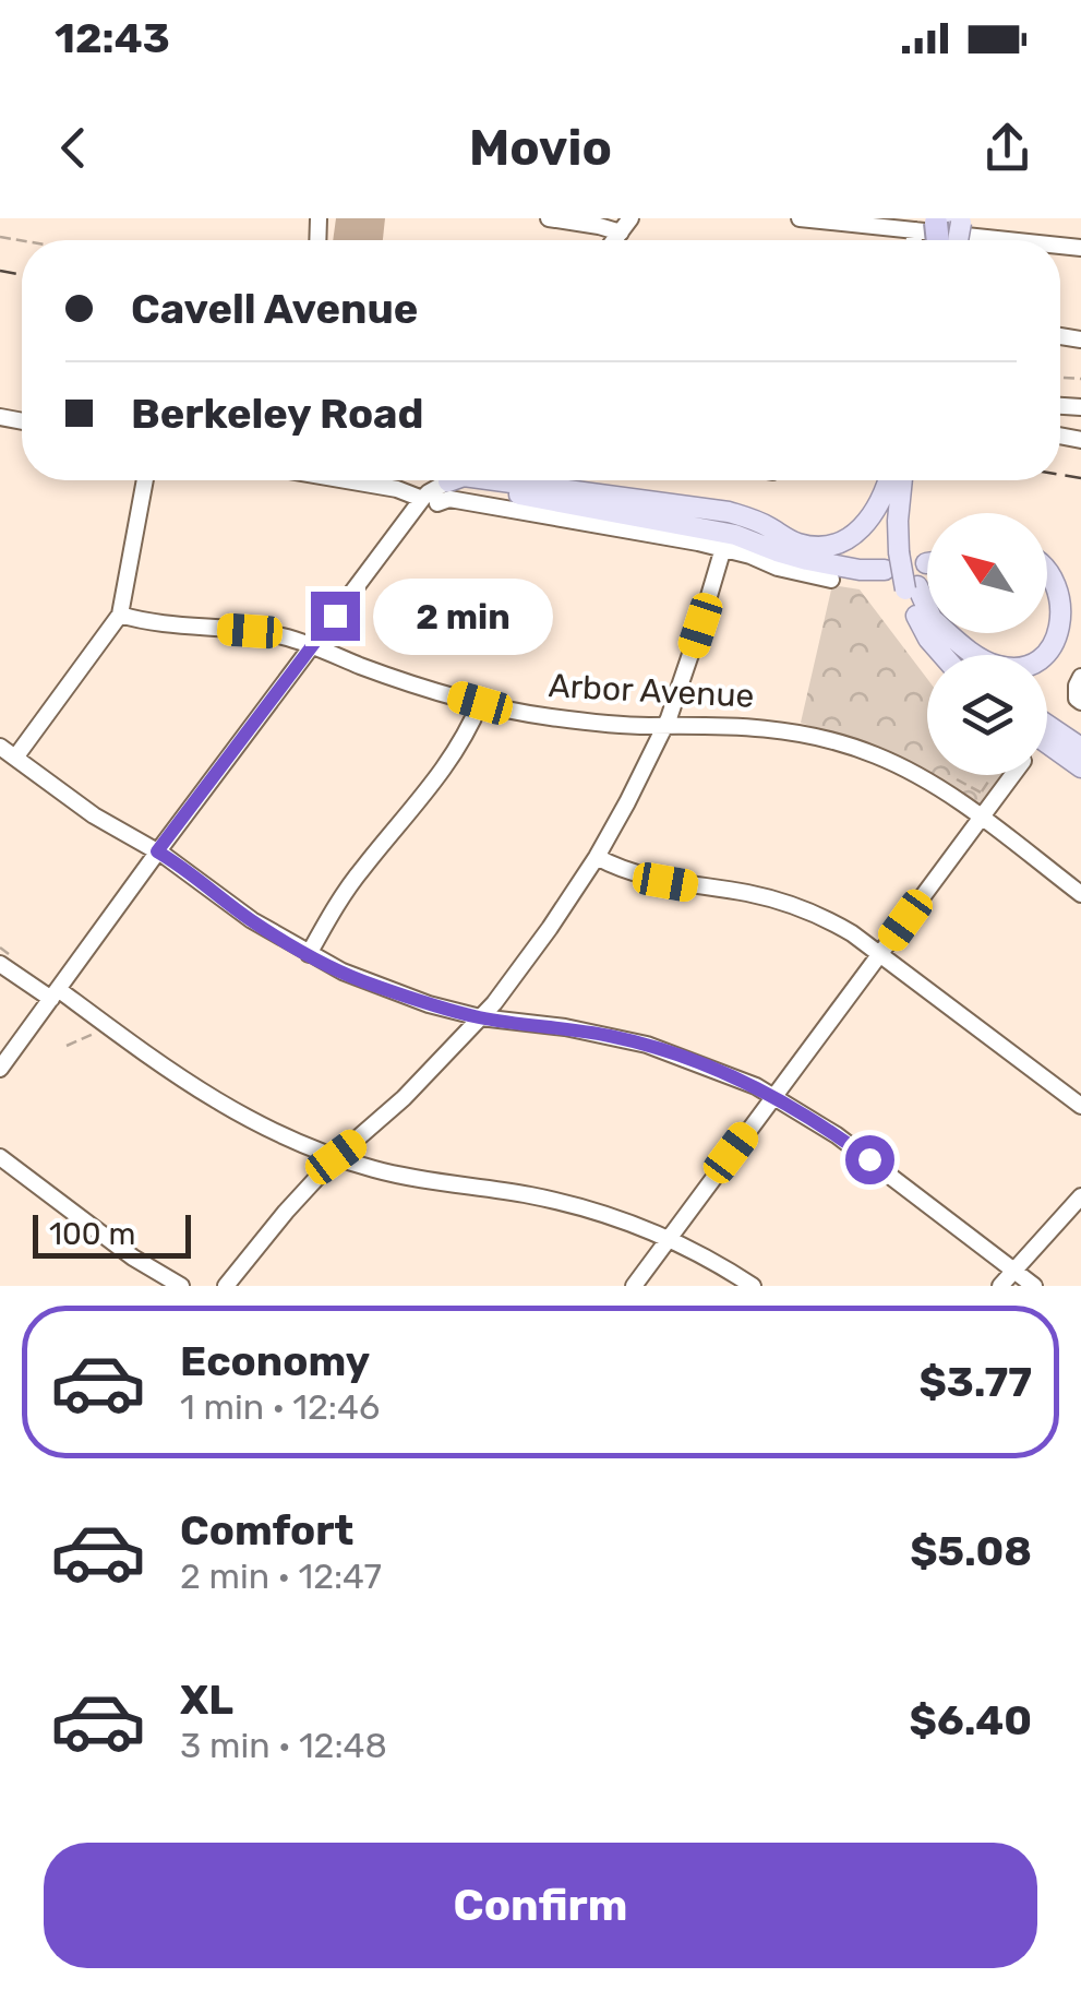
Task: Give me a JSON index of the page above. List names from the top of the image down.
{
  "streets": {
    "street": ["Arbor Avenue"]
  },
  "scale_bar": "100 m",
  "north": "top left",
  "page": {
    "status": "12:43",
    "header": "Movio",
    "banner": ["Cavell Avenue", "Berkeley Road"],
    "bubble": "2 min",
    "scale": "100 m",
    "list": [
      {
        "name": "Economy",
        "note": "1 min · 12:46",
        "value": "$3.77"
      },
      {
        "name": "Comfort",
        "note": "2 min · 12:47",
        "value": "$5.08"
      },
      {
        "name": "XL",
        "note": "3 min · 12:48",
        "value": "$6.40"
      }
    ],
    "buttons": "Confirm"
  }
}
